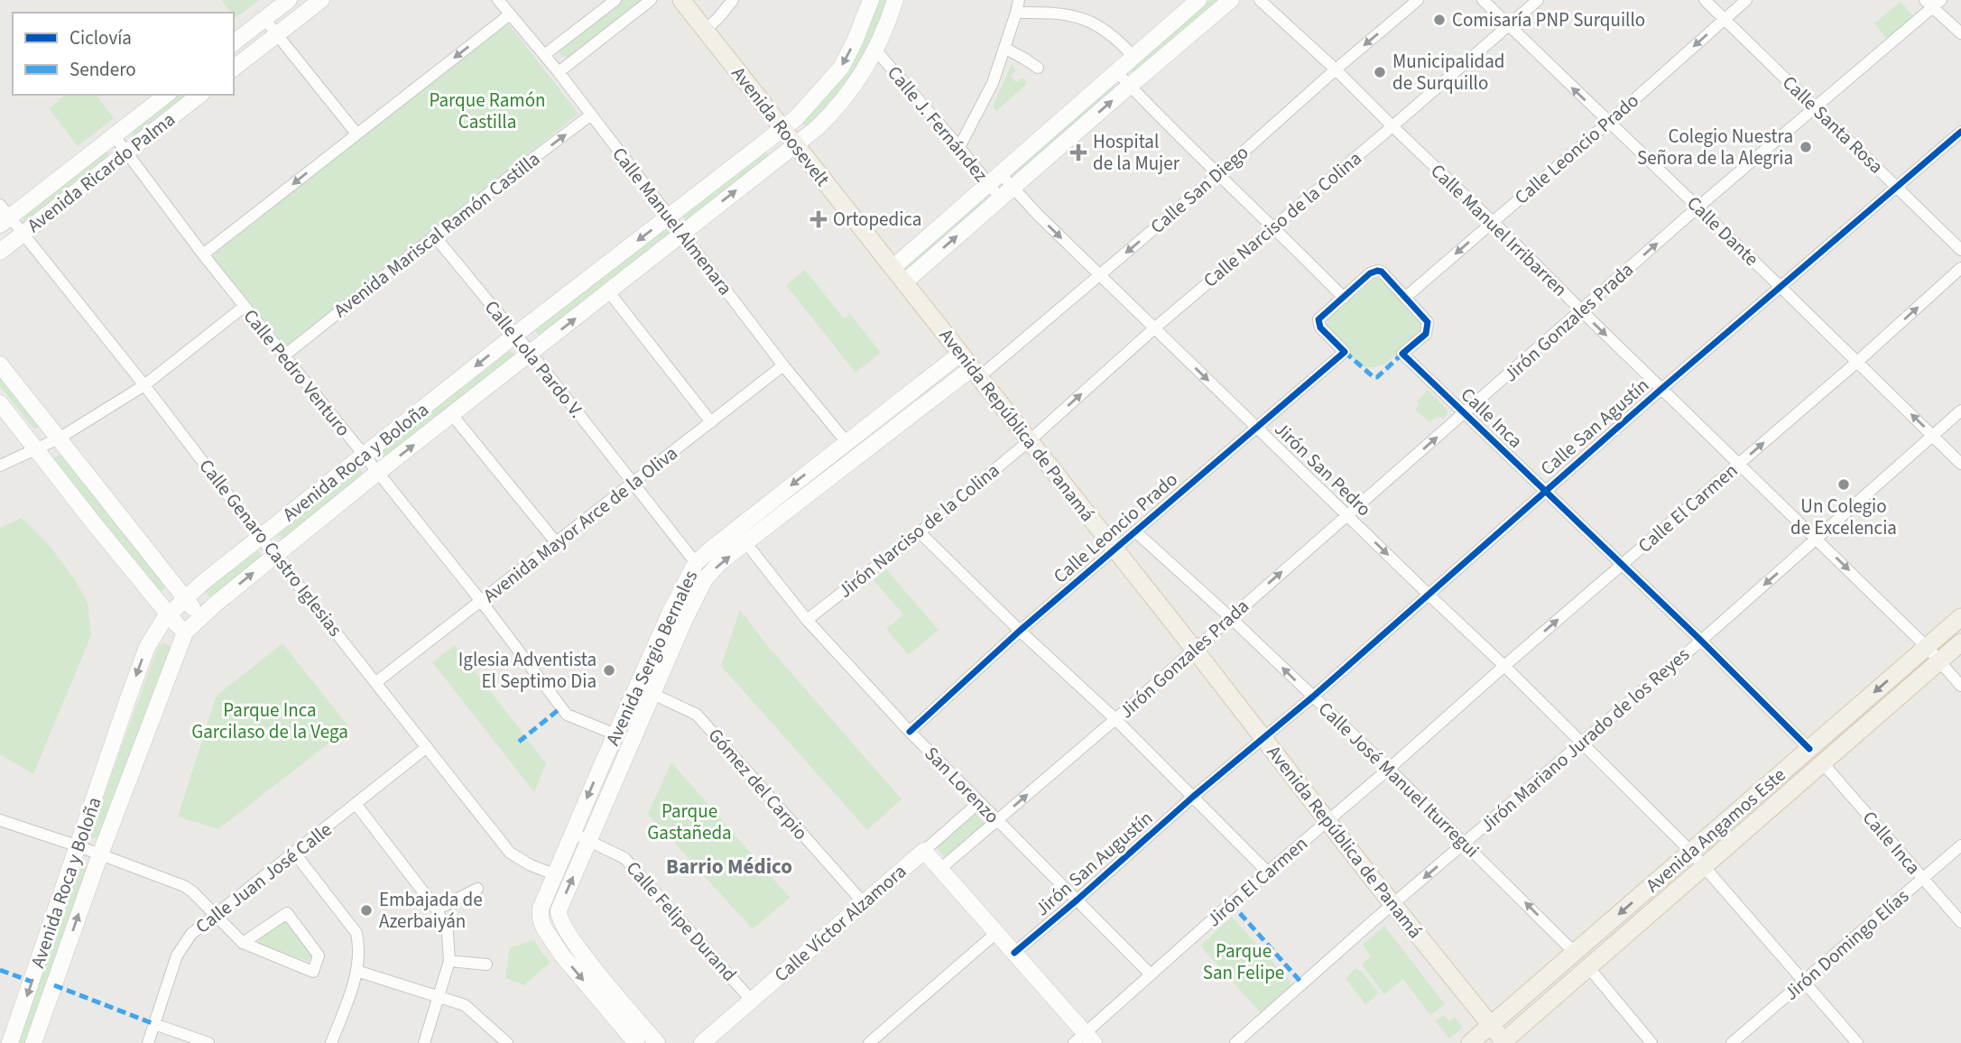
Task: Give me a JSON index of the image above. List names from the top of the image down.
{
  "streets": {
    "main road": [
      "Avenida Roosevelt",
      "Avenida Ricardo Palma",
      "Avenida República de Panamá",
      "Avenida Roca y Boloña",
      "Avenida Sergio Bernales",
      "Avenida Angamos Este",
      "Calle Víctor Alzamora"
    ],
    "street": [
      "Calle J. Fernández",
      "Calle Santa Rosa",
      "Calle Leoncio Prado",
      "Calle San Diego",
      "Calle Narciso de la Colina",
      "Calle Manuel Almenara",
      "Calle Manuel Irribarren",
      "Calle Dante",
      "Avenida Mariscal Ramón Castilla",
      "Jirón Gonzales Prada",
      "Calle Lola Pardo V.",
      "Calle Pedro Venturo",
      "Calle Inca",
      "Calle San Agustín",
      "Jirón San Pedro",
      "Calle El Carmen",
      "Avenida Mayor Arce de la Oliva",
      "Jirón Narciso de la Colina",
      "Calle Genaro Castro Iglesias",
      "Jirón Mariano Jurado de los Reyes",
      "Calle José Manuel Iturregui",
      "Gómez del Carpio",
      "San Lorenzo",
      "Jirón San Augustín",
      "Calle Juan José Calle",
      "Jirón El Carmen",
      "Calle Felipe Durand",
      "Jirón Domingo Elías"
    ]
  },
  "crossings": [
    ["Calle J. Fernández", "Avenida Roca y Boloña"],
    ["Calle J. Fernández", "Jirón San Pedro"],
    ["Calle Santa Rosa", "Calle Leoncio Prado"],
    ["Calle Santa Rosa", "Jirón Gonzales Prada"],
    ["Calle Santa Rosa", "Calle San Agustín"],
    ["Avenida Roosevelt", "Avenida República de Panamá"],
    ["Avenida Roosevelt", "Avenida Roca y Boloña"],
    ["Calle Leoncio Prado", "Calle Manuel Irribarren"],
    ["Calle Leoncio Prado", "Calle Dante"],
    ["Calle Leoncio Prado", "Calle Inca"],
    ["Calle Leoncio Prado", "Avenida República de Panamá"],
    ["Calle Leoncio Prado", "Jirón San Pedro"],
    ["Calle Leoncio Prado", "Calle José Manuel Iturregui"],
    ["Calle Leoncio Prado", "San Lorenzo"],
    ["Avenida Ricardo Palma", "Calle Pedro Venturo"],
    ["Avenida Ricardo Palma", "Calle Genaro Castro Iglesias"],
    ["Calle San Diego", "Calle Manuel Irribarren"],
    ["Calle San Diego", "Avenida República de Panamá"],
    ["Calle San Diego", "Jirón San Pedro"],
    ["Calle San Diego", "Avenida Sergio Bernales"],
    ["Calle Narciso de la Colina", "Calle Manuel Irribarren"],
    ["Calle Narciso de la Colina", "Calle Dante"],
    ["Calle Narciso de la Colina", "Avenida República de Panamá"],
    ["Calle Narciso de la Colina", "Jirón San Pedro"],
    ["Calle Narciso de la Colina", "Jirón Narciso de la Colina"],
    ["Calle Manuel Almenara", "Avenida Mariscal Ramón Castilla"],
    ["Calle Manuel Almenara", "Avenida Roca y Boloña"],
    ["Calle Manuel Almenara", "Avenida Mayor Arce de la Oliva"],
    ["Calle Manuel Almenara", "Avenida Sergio Bernales"],
    ["Calle Manuel Irribarren", "Jirón Gonzales Prada"],
    ["Calle Manuel Irribarren", "Calle San Agustín"],
    ["Calle Manuel Irribarren", "Calle El Carmen"],
    ["Calle Manuel Irribarren", "Jirón Mariano Jurado de los Reyes"],
    ["Calle Manuel Irribarren", "Avenida Angamos Este"],
    ["Calle Dante", "Jirón Gonzales Prada"],
    ["Calle Dante", "Calle San Agustín"],
    ["Calle Dante", "Calle El Carmen"],
    ["Calle Dante", "Jirón Mariano Jurado de los Reyes"],
    ["Avenida Mariscal Ramón Castilla", "Calle Lola Pardo V."],
    ["Avenida Mariscal Ramón Castilla", "Calle Pedro Venturo"],
    ["Jirón Gonzales Prada", "Calle Inca"],
    ["Jirón Gonzales Prada", "Avenida República de Panamá"],
    ["Jirón Gonzales Prada", "Jirón San Pedro"],
    ["Jirón Gonzales Prada", "Calle José Manuel Iturregui"],
    ["Jirón Gonzales Prada", "San Lorenzo"],
    ["Calle Lola Pardo V.", "Avenida Roca y Boloña"],
    ["Calle Lola Pardo V.", "Avenida Mayor Arce de la Oliva"],
    ["Calle Lola Pardo V.", "Avenida Sergio Bernales"],
    ["Calle Pedro Venturo", "Avenida Roca y Boloña"],
    ["Calle Pedro Venturo", "Avenida Mayor Arce de la Oliva"],
    ["Calle Pedro Venturo", "Avenida Sergio Bernales"],
    ["Calle Inca", "Calle San Agustín"],
    ["Calle Inca", "Calle El Carmen"],
    ["Calle Inca", "Jirón Mariano Jurado de los Reyes"],
    ["Calle Inca", "Avenida Angamos Este"],
    ["Calle Inca", "Jirón Domingo Elías"],
    ["Avenida República de Panamá", "Calle San Agustín"],
    ["Avenida República de Panamá", "Calle El Carmen"],
    ["Avenida República de Panamá", "Jirón Narciso de la Colina"],
    ["Avenida República de Panamá", "Avenida Sergio Bernales"],
    ["Avenida República de Panamá", "Jirón Mariano Jurado de los Reyes"],
    ["Avenida República de Panamá", "Avenida Angamos Este"],
    ["Avenida República de Panamá", "Jirón El Carmen"],
    ["Calle San Agustín", "Jirón San Pedro"],
    ["Calle San Agustín", "Calle José Manuel Iturregui"],
    ["Calle San Agustín", "Jirón San Augustín"],
    ["Avenida Roca y Boloña", "Calle Genaro Castro Iglesias"],
    ["Jirón San Pedro", "Calle El Carmen"],
    ["Jirón San Pedro", "Jirón Mariano Jurado de los Reyes"],
    ["Jirón San Pedro", "Avenida Angamos Este"],
    ["Calle El Carmen", "Calle José Manuel Iturregui"],
    ["Calle El Carmen", "Jirón El Carmen"],
    ["Avenida Mayor Arce de la Oliva", "Calle Genaro Castro Iglesias"],
    ["Jirón Narciso de la Colina", "San Lorenzo"],
    ["Calle Genaro Castro Iglesias", "Avenida Sergio Bernales"],
    ["Calle Genaro Castro Iglesias", "Calle Juan José Calle"],
    ["Avenida Sergio Bernales", "Gómez del Carpio"],
    ["Avenida Sergio Bernales", "San Lorenzo"],
    ["Avenida Sergio Bernales", "Calle Felipe Durand"],
    ["Jirón Mariano Jurado de los Reyes", "Calle José Manuel Iturregui"],
    ["Calle José Manuel Iturregui", "Avenida Angamos Este"],
    ["Gómez del Carpio", "Calle Víctor Alzamora"],
    ["San Lorenzo", "Jirón San Augustín"],
    ["San Lorenzo", "Jirón El Carmen"],
    ["San Lorenzo", "Calle Víctor Alzamora"],
    ["Calle Felipe Durand", "Calle Víctor Alzamora"]
  ],
  "one_way": [
    "Calle San Diego",
    "Calle Dante",
    "Avenida Mariscal Ramón Castilla",
    "Jirón Gonzales Prada",
    "Jirón San Pedro",
    "Calle El Carmen",
    "Calle José Manuel Iturregui"
  ],
  "districts": ["Barrio Médico"],
  "parks": [
    "Parque Ramón Castilla",
    "Parque Inca Garcilaso de la Vega",
    "Parque Gastañeda",
    "Parque San Felipe"
  ],
  "places": {
    "other": [
      "Comisaría PNP Surquillo",
      "Municipalidad de Surquillo",
      "Colegio Nuestra Señora de la Alegria",
      "Un Colegio de Excelencia",
      "Iglesia Adventista El Septimo Dia",
      "Embajada de Azerbaiyán"
    ],
    "health": ["Hospital de la Mujer", "Ortopedica"]
  },
  "legend": ["Ciclovía", "Sendero"]
}
